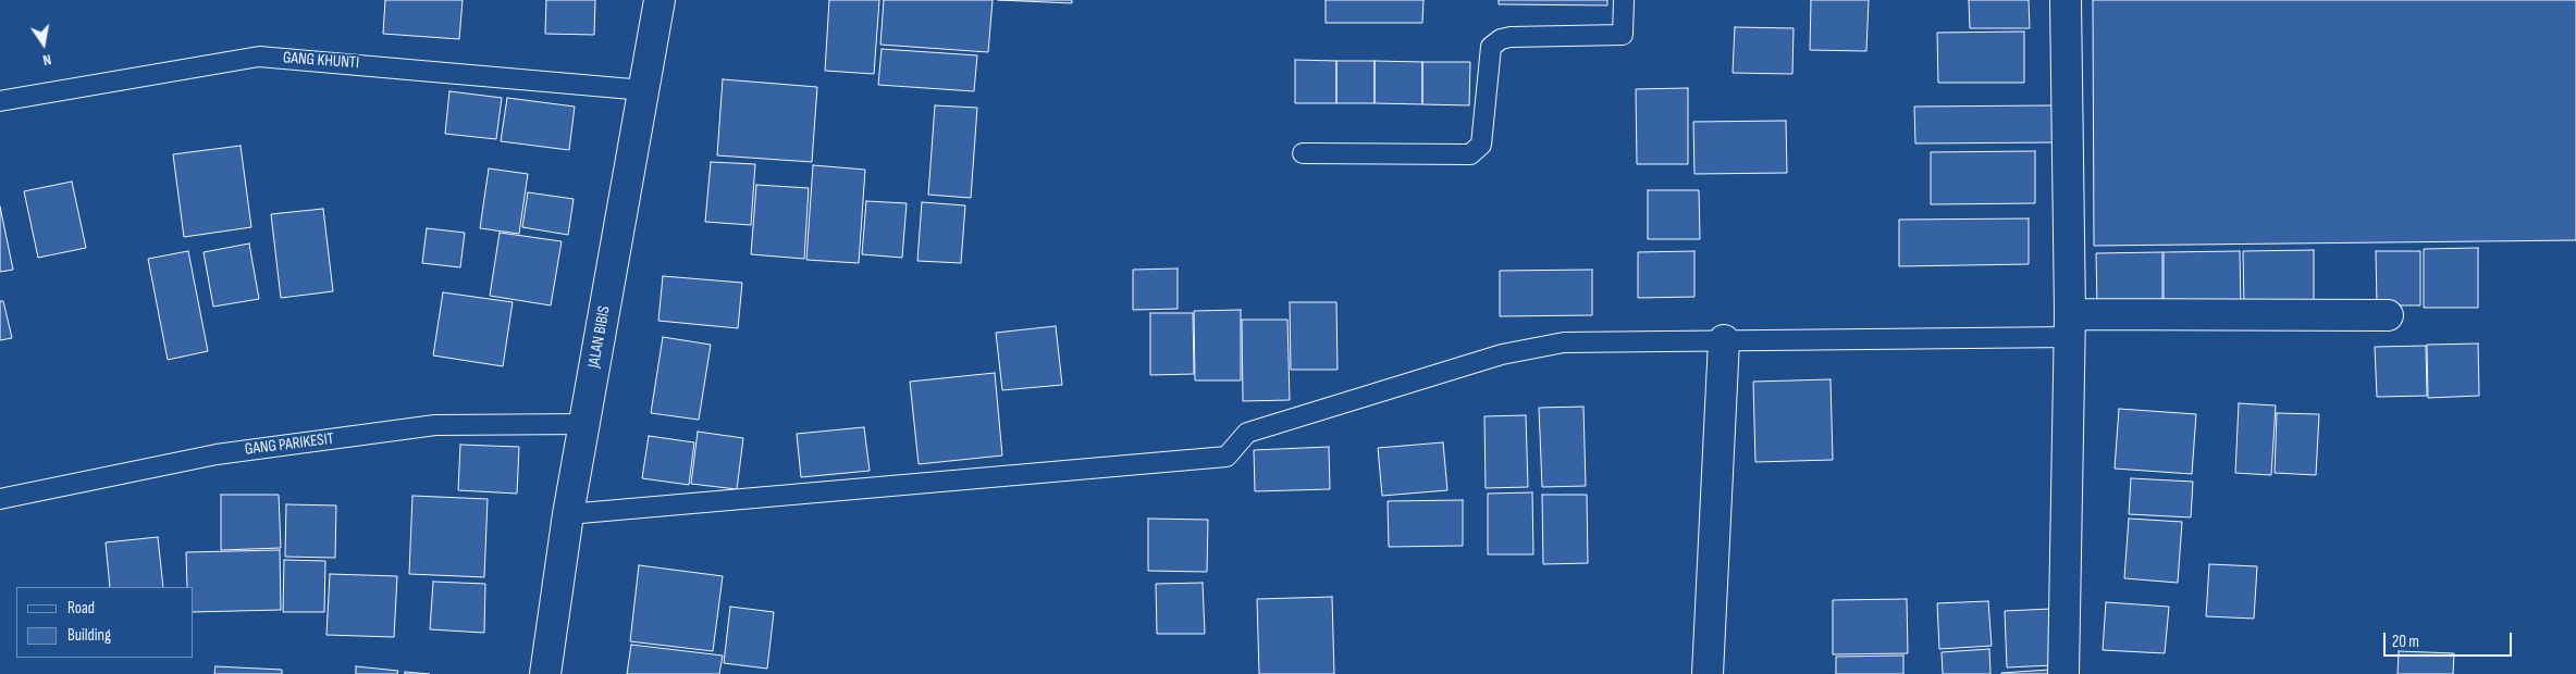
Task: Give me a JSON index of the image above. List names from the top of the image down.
{
  "streets": {
    "street": ["JALAN BIBIS"],
    "lane": ["GANG KHUNTI", "GANG PARIKESIT"]
  },
  "crossings": [
    ["GANG KHUNTI", "JALAN BIBIS"],
    ["JALAN BIBIS", "GANG PARIKESIT"]
  ],
  "legend": ["Road", "Building"],
  "scale_bar": "20 m",
  "north": "bottom"
}
